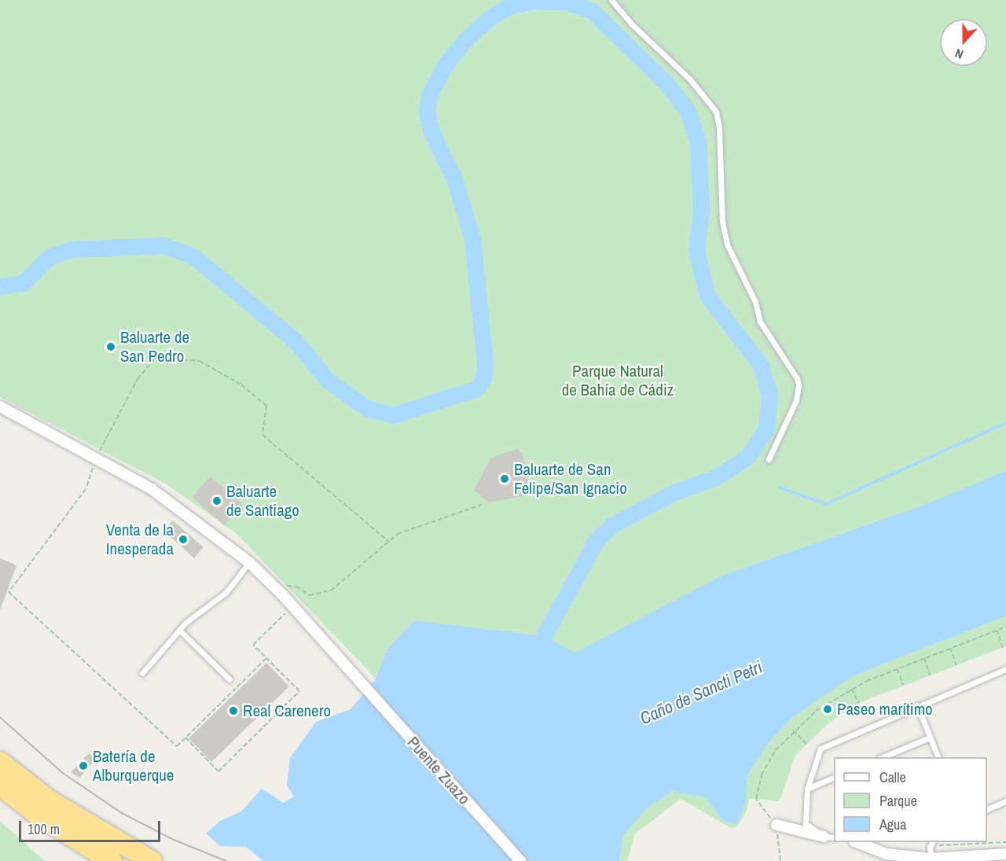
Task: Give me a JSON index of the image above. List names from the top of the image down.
{
  "streets": {
    "street": ["Puente Zuazo"]
  },
  "water": ["Caño de Sancti Petri"],
  "parks": ["Parque Natural de Bahía de Cádiz"],
  "places": [
    "Baluarte de San Pedro",
    "Baluarte de San Felipe/San Ignacio",
    "Baluarte de Santiago",
    "Venta de la Inesperada",
    "Paseo marítimo",
    "Real Carenero",
    "Batería de Alburquerque"
  ],
  "legend": ["Calle", "Parque", "Agua"],
  "scale_bar": "100 m",
  "north": "bottom"
}
